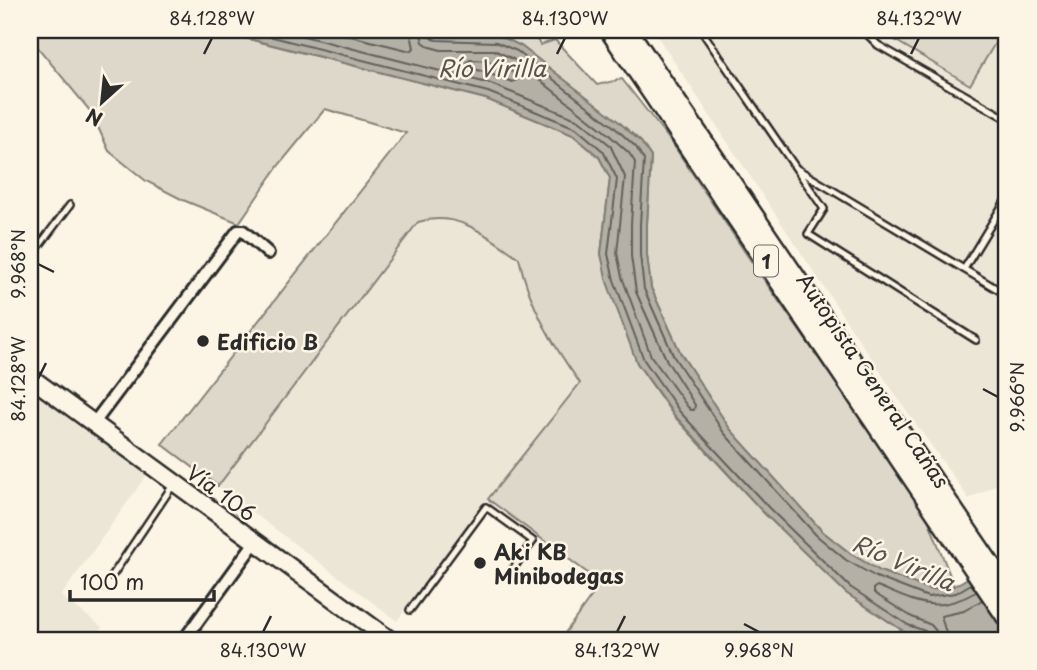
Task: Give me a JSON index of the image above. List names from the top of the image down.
{
  "streets": {
    "highway": ["1", "Autopista General Cañas"],
    "main road": ["Vía 106"]
  },
  "water": ["Río Virilla"],
  "places": ["Edificio B", "Aki KB Minibodegas"],
  "scale_bar": "100 m",
  "north": "bottom left",
  "coordinates": [
    "84.128°W",
    "84.130°W",
    "84.132°W",
    "9.968°N",
    "9.966°N"
  ]
}
